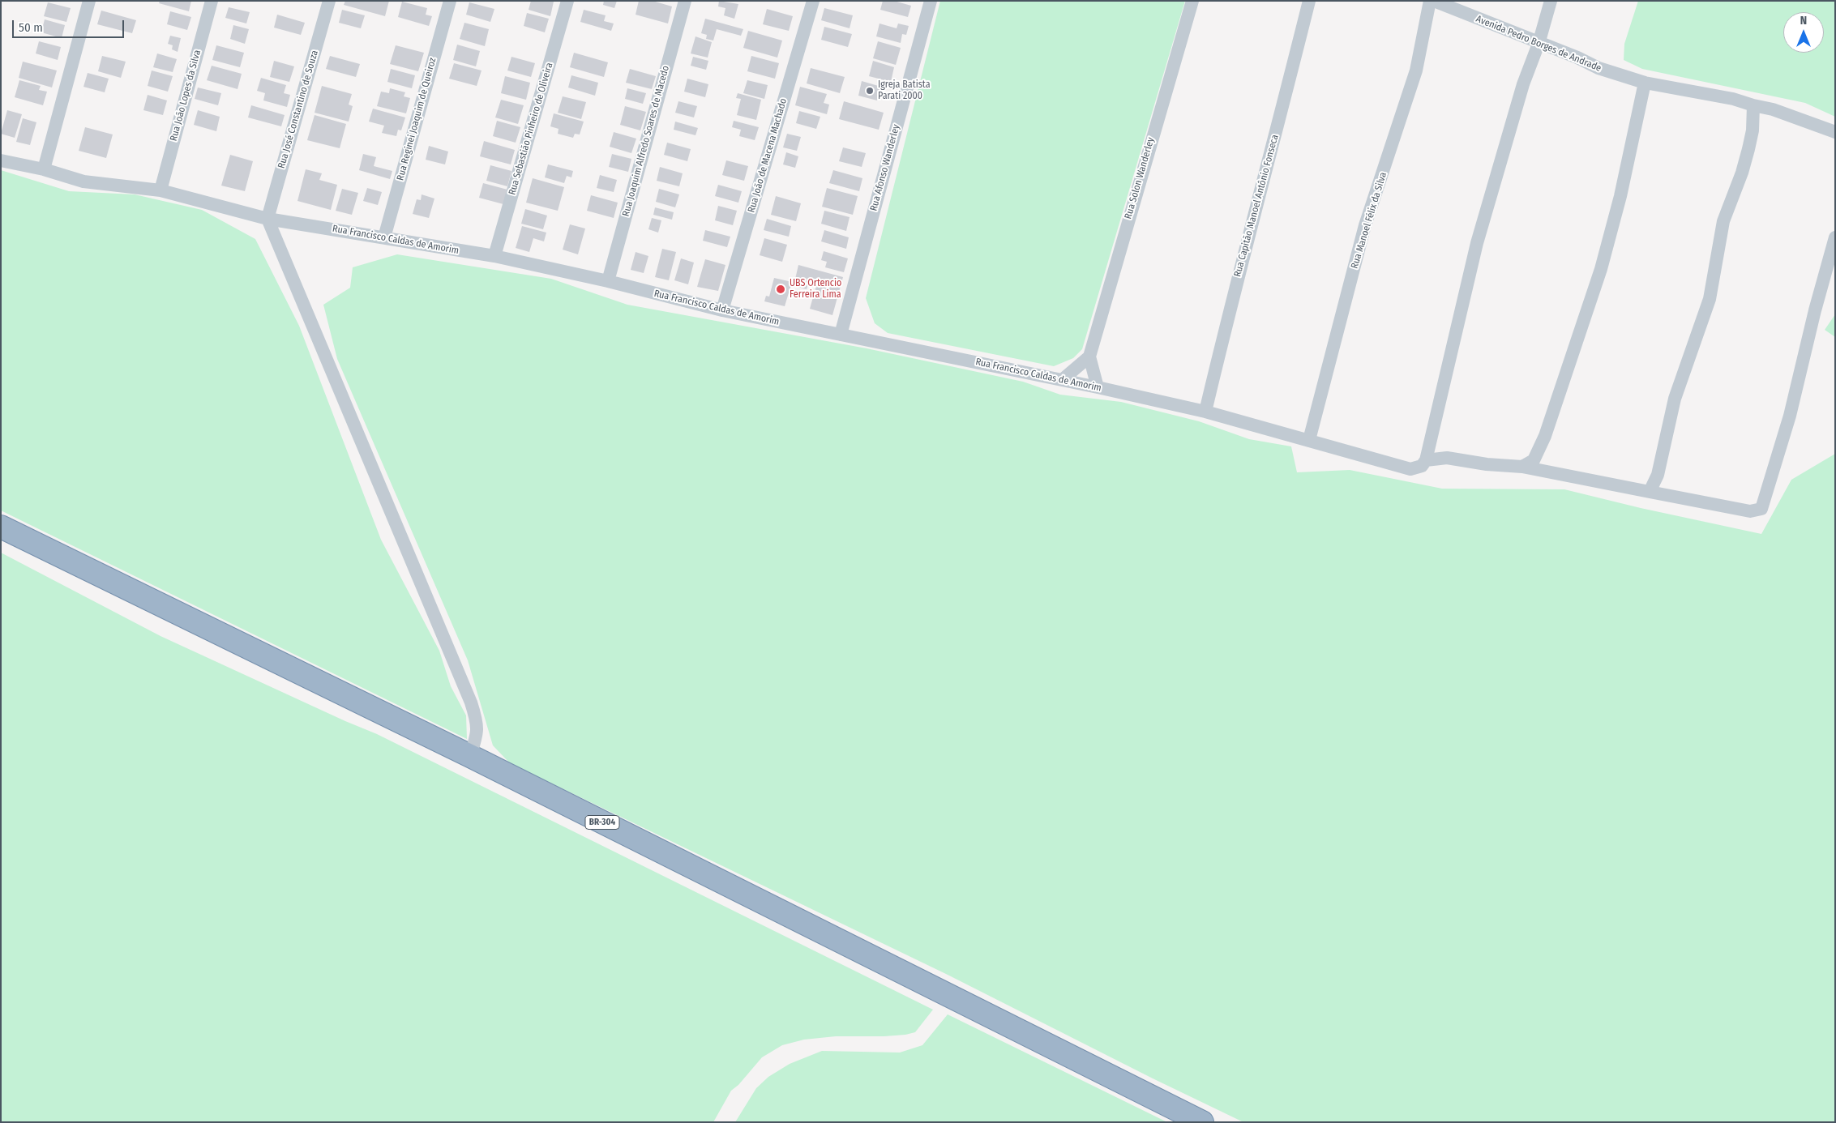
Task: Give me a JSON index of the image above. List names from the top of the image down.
{
  "streets": {
    "highway": ["BR-304"],
    "street": [
      "Avenida Pedro Borges de Andrade",
      "Rua João Lopes da Silva",
      "Rua José Constantino de Souza",
      "Rua Reginei Joaquim de Queiroz",
      "Rua Sebastião Pinheiro de Oliveira",
      "Rua Joaquim Alfredo Soares de Macedo",
      "Rua João de Macena Machado",
      "Rua Afonso Wanderley",
      "Rua Solon Wanderley",
      "Rua Capitão Manoel Antônio Fonseca",
      "Rua Manoel Félix da Silva",
      "Rua Francisco Caldas de Amorim"
    ]
  },
  "crossings": [
    ["Rua João Lopes da Silva", "Rua Francisco Caldas de Amorim"],
    ["Rua José Constantino de Souza", "Rua Francisco Caldas de Amorim"],
    ["Rua Reginei Joaquim de Queiroz", "Rua Francisco Caldas de Amorim"],
    ["Rua Sebastião Pinheiro de Oliveira", "Rua Francisco Caldas de Amorim"],
    ["Rua Joaquim Alfredo Soares de Macedo", "Rua Francisco Caldas de Amorim"],
    ["Rua João de Macena Machado", "Rua Francisco Caldas de Amorim"],
    ["Rua Afonso Wanderley", "Rua Francisco Caldas de Amorim"],
    ["Rua Capitão Manoel Antônio Fonseca", "Rua Francisco Caldas de Amorim"],
    ["Rua Manoel Félix da Silva", "Rua Francisco Caldas de Amorim"]
  ],
  "places": ["Igreja Batista Parati 2000", "UBS Ortencio Ferreira Lima"],
  "scale_bar": "50 m",
  "north": "top"
}
